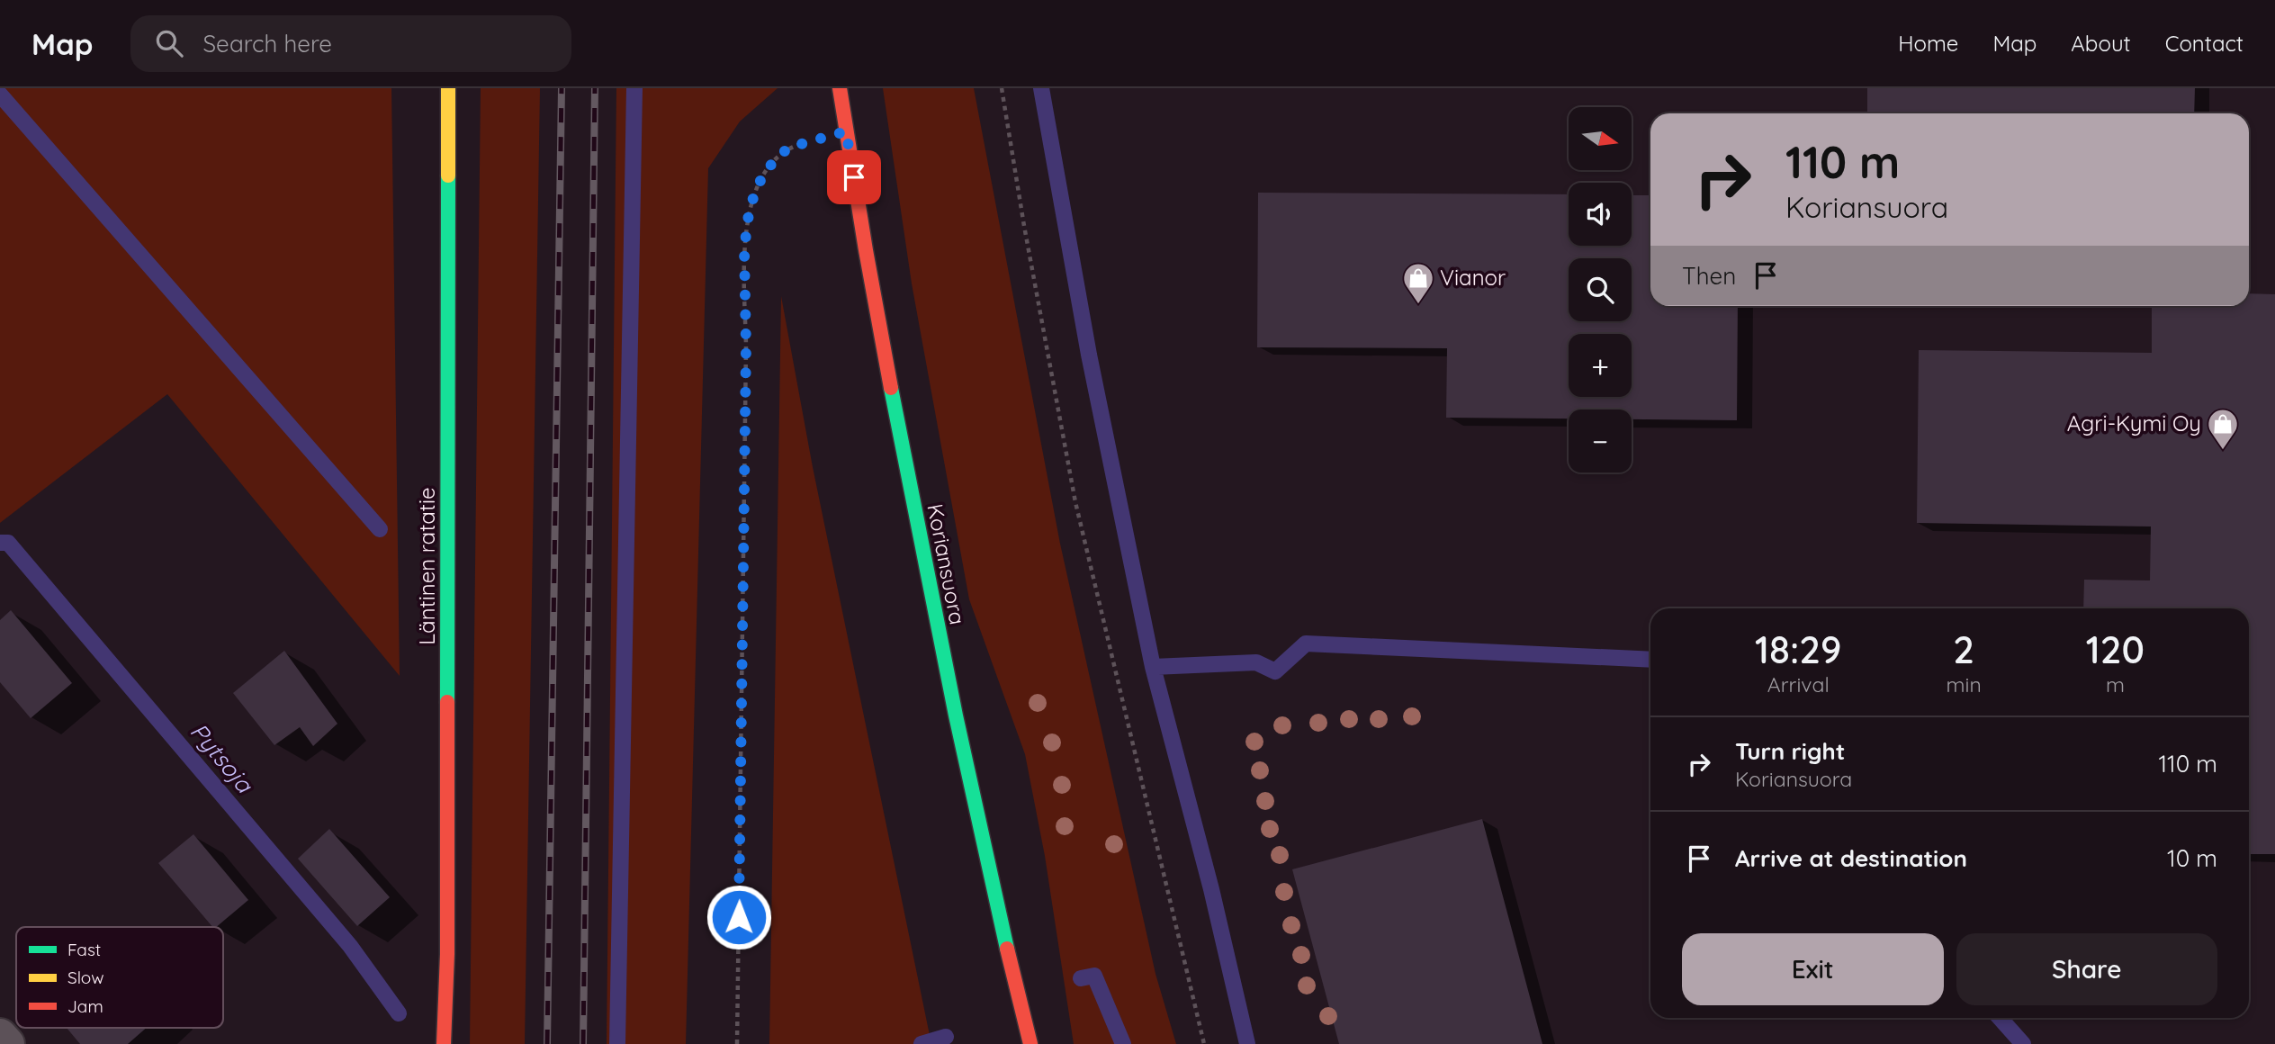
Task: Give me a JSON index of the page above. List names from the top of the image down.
{
  "streets": {
    "main road": ["Koriansuora", "Läntinen ratatie"]
  },
  "water": ["Pytsoja"],
  "places": {
    "shop": ["Vianor", "Agri-Kymi Oy"]
  },
  "legend": ["Fast", "Slow", "Jam"],
  "north": "right",
  "page": {
    "header": "Map",
    "search": "Search here",
    "nav": [
      "Home",
      "Map",
      "About",
      "Contact"
    ],
    "map_buttons": ["+", "−"],
    "turn": ["110 m", "Koriansuora"],
    "then": "Then",
    "eta": [
      "18:29",
      "Arrival",
      "2",
      "min",
      "120",
      "m"
    ],
    "list": [
      {
        "name": "Turn right",
        "note": "Koriansuora",
        "value": "110 m"
      },
      {
        "name": "Arrive at destination",
        "value": "10 m"
      }
    ],
    "buttons": ["Exit", "Share"]
  }
}
